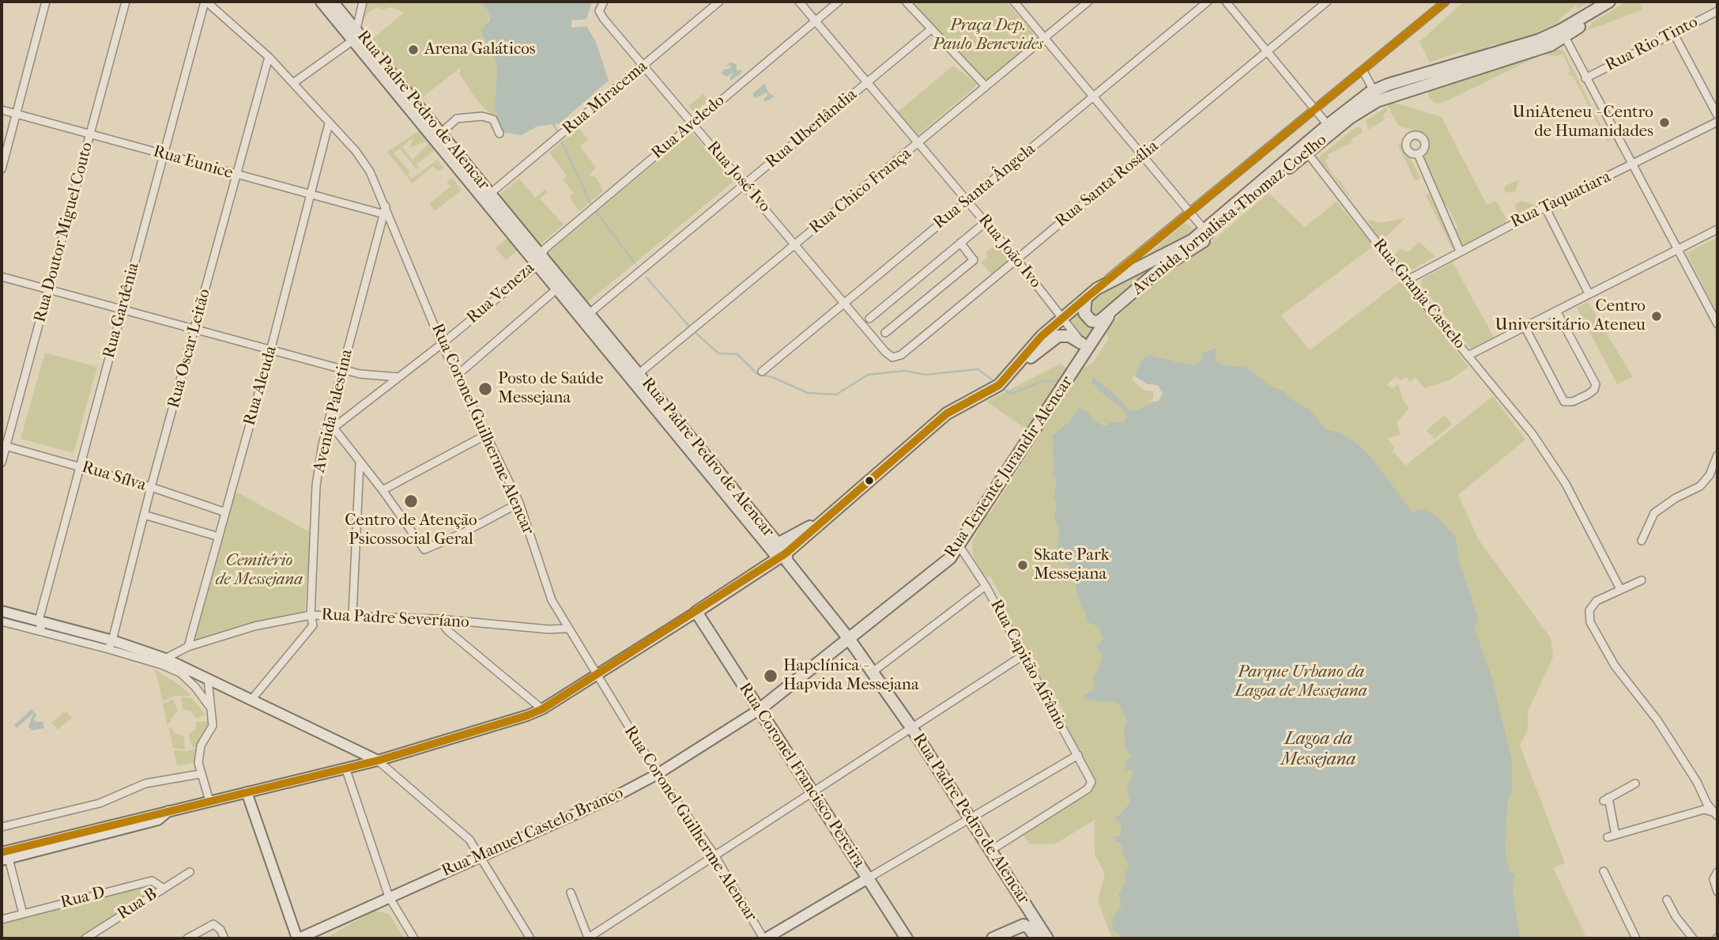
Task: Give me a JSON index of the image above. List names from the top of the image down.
{
  "streets": {
    "main road": [
      "Rua Padre Pedro de Alencar",
      "Avenida Jornalista Thomaz Coelho",
      "Rua Tenente Jurandir Alencar",
      "Rua Coronel Francisco Pereira"
    ],
    "street": [
      "Rua Rio Tinto",
      "Rua Miracema",
      "Rua Aveledo",
      "Rua Uberlândia",
      "Rua Eunice",
      "Rua José Ivo",
      "Rua Santa Rosália",
      "Rua Santa Ângela",
      "Rua Chico França",
      "Rua Taquatiara",
      "Rua Doutor Miguel Couto",
      "Rua João Ivo",
      "Rua Veneza",
      "Rua Granja Castelo",
      "Rua Gardênia",
      "Rua Oscar Leitão",
      "Rua Aleuda",
      "Avenida Palestina",
      "Rua Coronel Guilherme Alencar",
      "Rua Sílva",
      "Rua Padre Severíano",
      "Rua Capitão Afrânio",
      "Rua Manuel Castelo Branco",
      "Rua D",
      "Rua B"
    ]
  },
  "crossings": [
    ["Rua Miracema", "Rua Padre Pedro de Alencar"],
    ["Rua Miracema", "Rua José Ivo"],
    ["Rua Padre Pedro de Alencar", "Rua Aveledo"],
    ["Rua Padre Pedro de Alencar", "Rua Uberlândia"],
    ["Rua Padre Pedro de Alencar", "Rua Chico França"],
    ["Rua Padre Pedro de Alencar", "Rua Veneza"],
    ["Rua Padre Pedro de Alencar", "Rua Tenente Jurandir Alencar"],
    ["Rua Padre Pedro de Alencar", "Rua Capitão Afrânio"],
    ["Rua Aveledo", "Rua José Ivo"],
    ["Rua Aveledo", "Rua João Ivo"],
    ["Rua Aveledo", "Rua Veneza"],
    ["Rua Uberlândia", "Rua José Ivo"],
    ["Rua Uberlândia", "Rua João Ivo"],
    ["Rua Eunice", "Rua Doutor Miguel Couto"],
    ["Rua Eunice", "Rua Gardênia"],
    ["Rua Eunice", "Rua Oscar Leitão"],
    ["Rua Eunice", "Rua Aleuda"],
    ["Rua Eunice", "Avenida Palestina"],
    ["Rua José Ivo", "Rua Santa Rosália"],
    ["Rua José Ivo", "Rua Santa Ângela"],
    ["Rua José Ivo", "Rua Chico França"],
    ["Rua Santa Rosália", "Rua João Ivo"],
    ["Rua Santa Ângela", "Rua João Ivo"],
    ["Rua Chico França", "Rua João Ivo"],
    ["Rua Taquatiara", "Rua Granja Castelo"],
    ["Avenida Jornalista Thomaz Coelho", "Rua João Ivo"],
    ["Avenida Jornalista Thomaz Coelho", "Rua Granja Castelo"],
    ["Avenida Jornalista Thomaz Coelho", "Rua Tenente Jurandir Alencar"],
    ["Rua Doutor Miguel Couto", "Rua Sílva"],
    ["Rua João Ivo", "Rua Tenente Jurandir Alencar"],
    ["Rua Veneza", "Avenida Palestina"],
    ["Rua Veneza", "Rua Coronel Guilherme Alencar"],
    ["Rua Gardênia", "Rua Coronel Guilherme Alencar"],
    ["Rua Gardênia", "Rua Sílva"],
    ["Rua Oscar Leitão", "Rua Coronel Guilherme Alencar"],
    ["Rua Oscar Leitão", "Rua Sílva"],
    ["Rua Aleuda", "Rua Coronel Guilherme Alencar"],
    ["Rua Aleuda", "Rua Sílva"],
    ["Rua Aleuda", "Rua Padre Severíano"],
    ["Avenida Palestina", "Rua Coronel Guilherme Alencar"],
    ["Avenida Palestina", "Rua Padre Severíano"],
    ["Rua Coronel Guilherme Alencar", "Rua Padre Severíano"],
    ["Rua Coronel Guilherme Alencar", "Rua Manuel Castelo Branco"],
    ["Rua Tenente Jurandir Alencar", "Rua Capitão Afrânio"],
    ["Rua Tenente Jurandir Alencar", "Rua Coronel Francisco Pereira"],
    ["Rua Tenente Jurandir Alencar", "Rua Manuel Castelo Branco"],
    ["Rua Coronel Francisco Pereira", "Rua Manuel Castelo Branco"],
    ["Rua D", "Rua B"]
  ],
  "water": ["Lagoa da Messejana"],
  "parks": ["Praça Dep. Paulo Benevides", "Cemitério de Messejana", "Parque Urbano da Lagoa de Messejana"],
  "places": [
    "Arena Galáticos",
    "UniAteneu - Centro de Humanidades",
    "Centro Universitário Ateneu",
    "Posto de Saúde Messejana",
    "Centro de Atenção Psicossocial Geral",
    "Skate Park Messejana",
    "Hapclínica - Hapvida Messejana"
  ]
}
